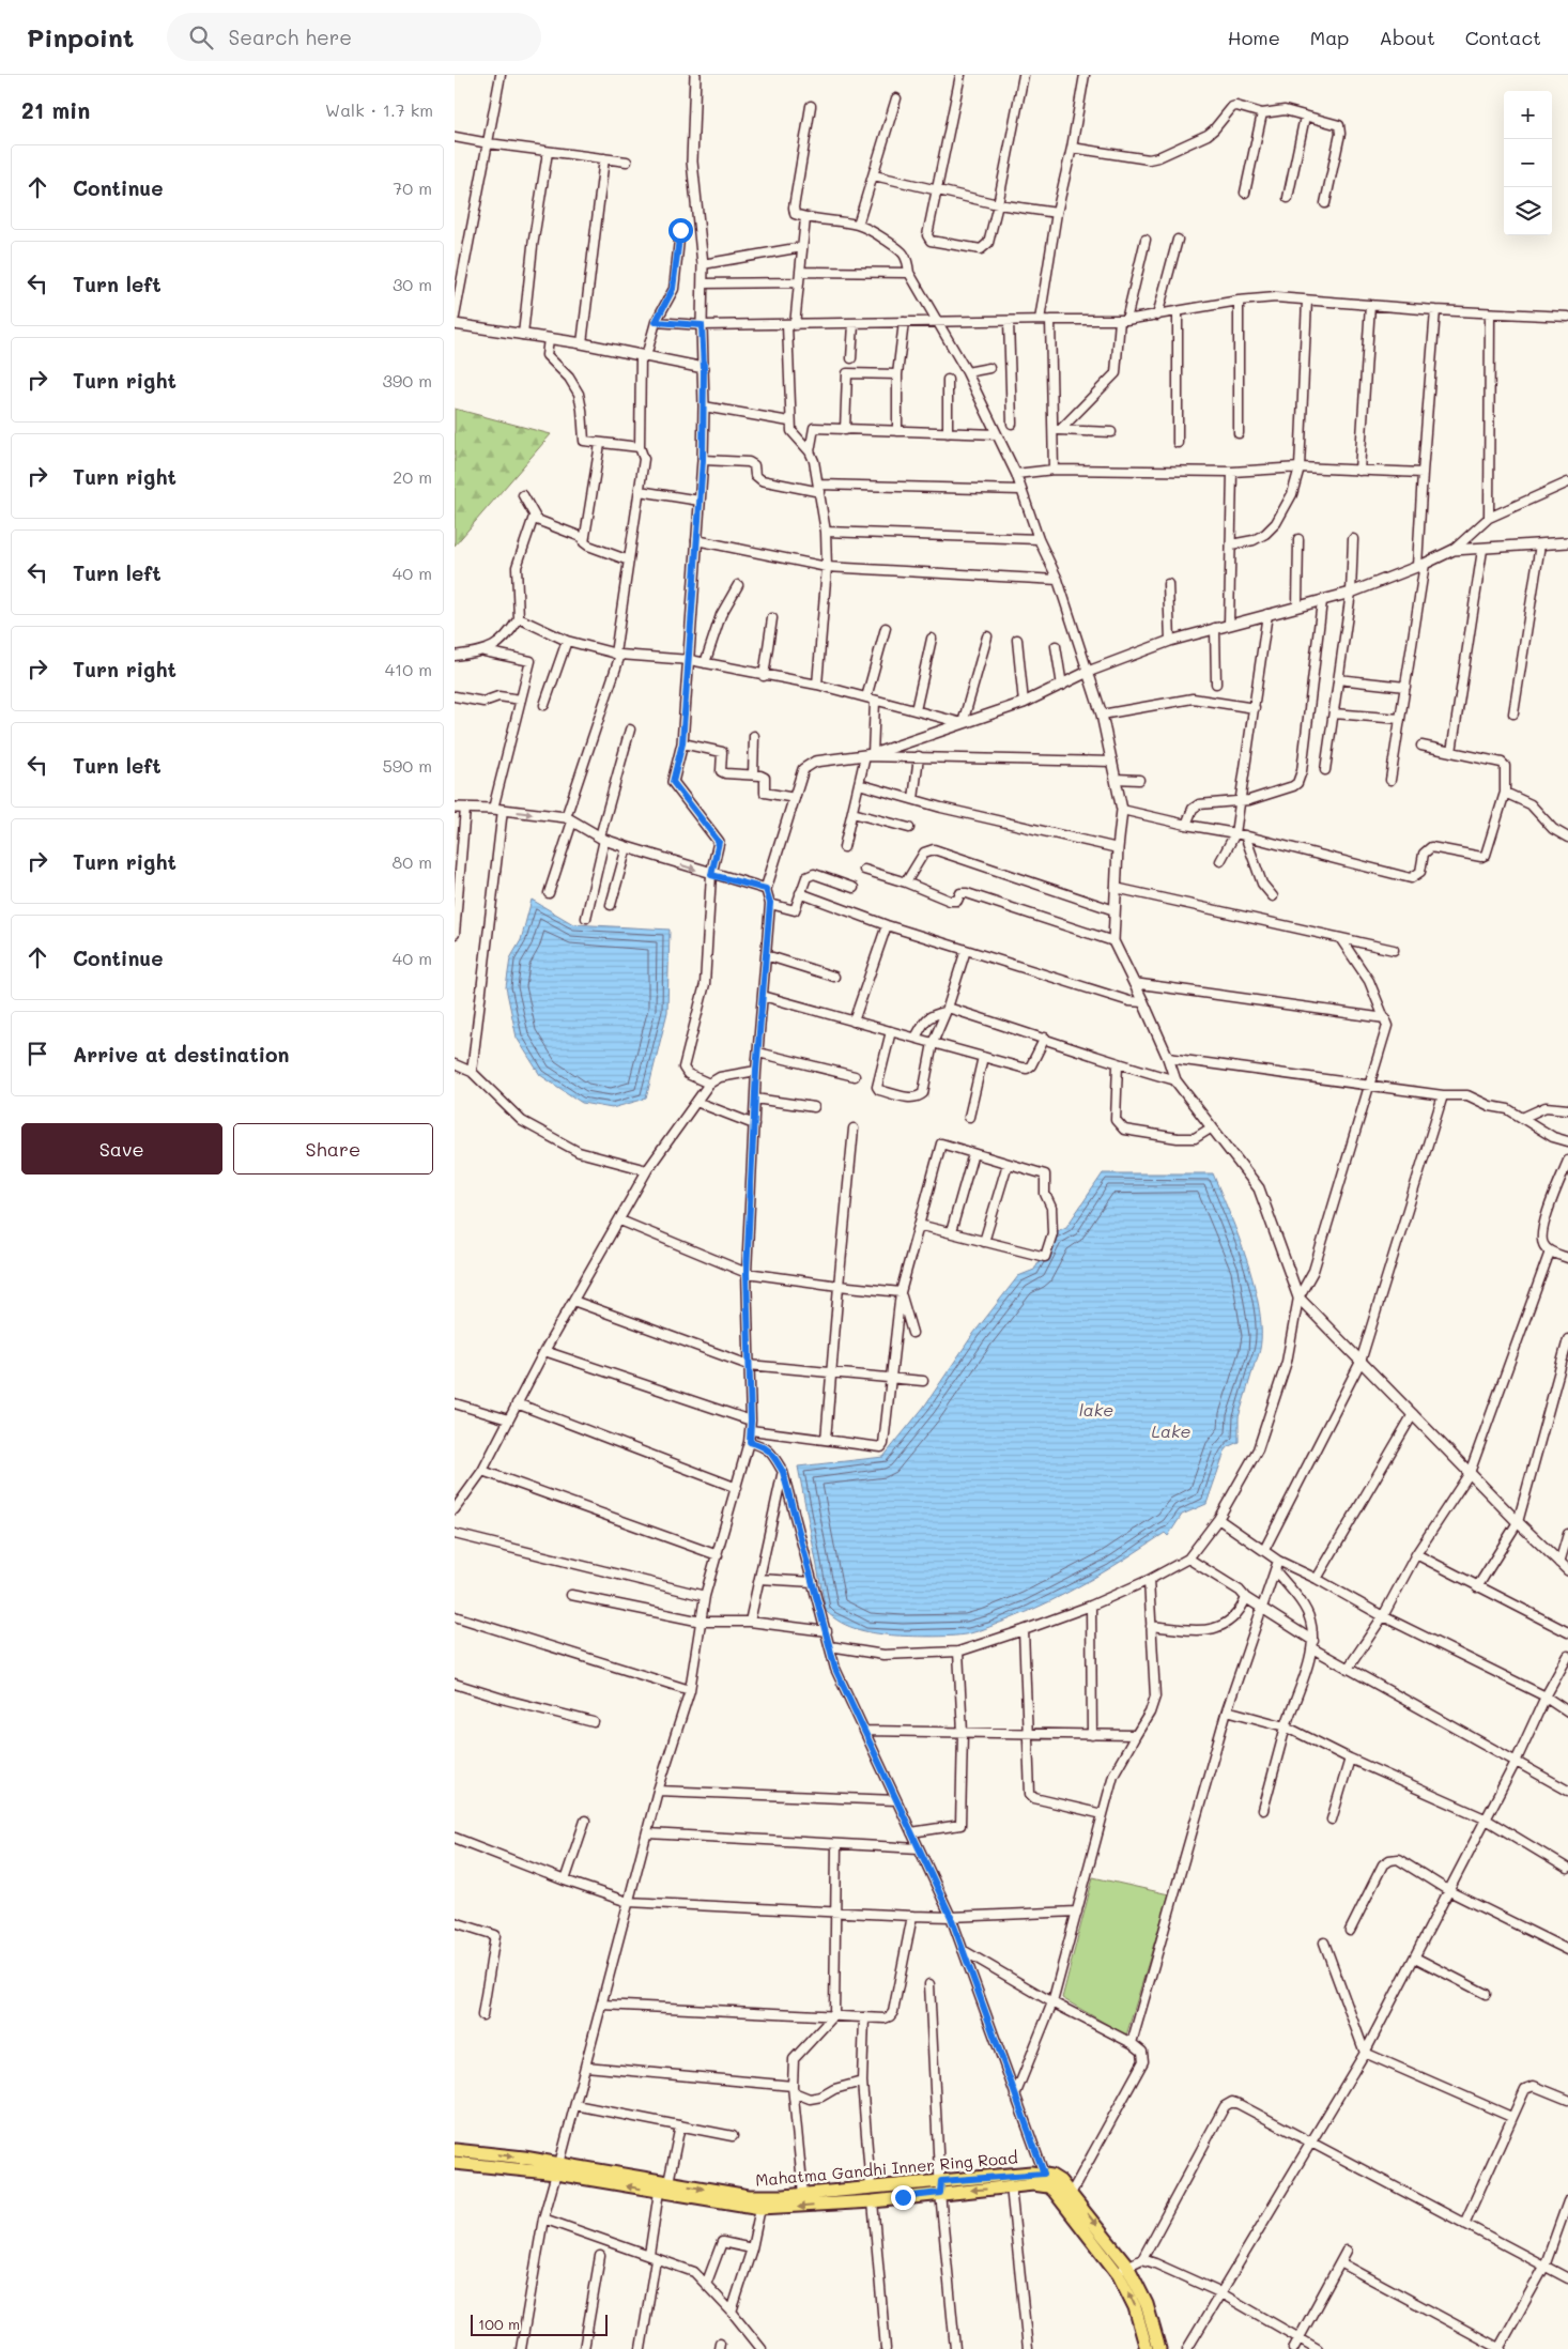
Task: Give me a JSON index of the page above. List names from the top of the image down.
{
  "streets": {
    "main road": ["Mahatma Gandhi Inner Ring Road"]
  },
  "water": ["lake", "Lake"],
  "scale_bar": "100 m",
  "page": {
    "header": "Pinpoint",
    "search": "Search here",
    "nav": [
      "Home",
      "Map",
      "About",
      "Contact"
    ],
    "heading": ["21 min", "Walk · 1.7 km"],
    "map_buttons": ["+", "−"],
    "list": [
      ["Continue", "70 m"],
      ["Turn left", "30 m"],
      ["Turn right", "390 m"],
      ["Turn right", "20 m"],
      ["Turn left", "40 m"],
      ["Turn right", "410 m"],
      ["Turn left", "590 m"],
      ["Turn right", "80 m"],
      ["Continue", "40 m"],
      "Arrive at destination"
    ],
    "buttons": ["Save", "Share"],
    "scale": "100 m"
  }
}
